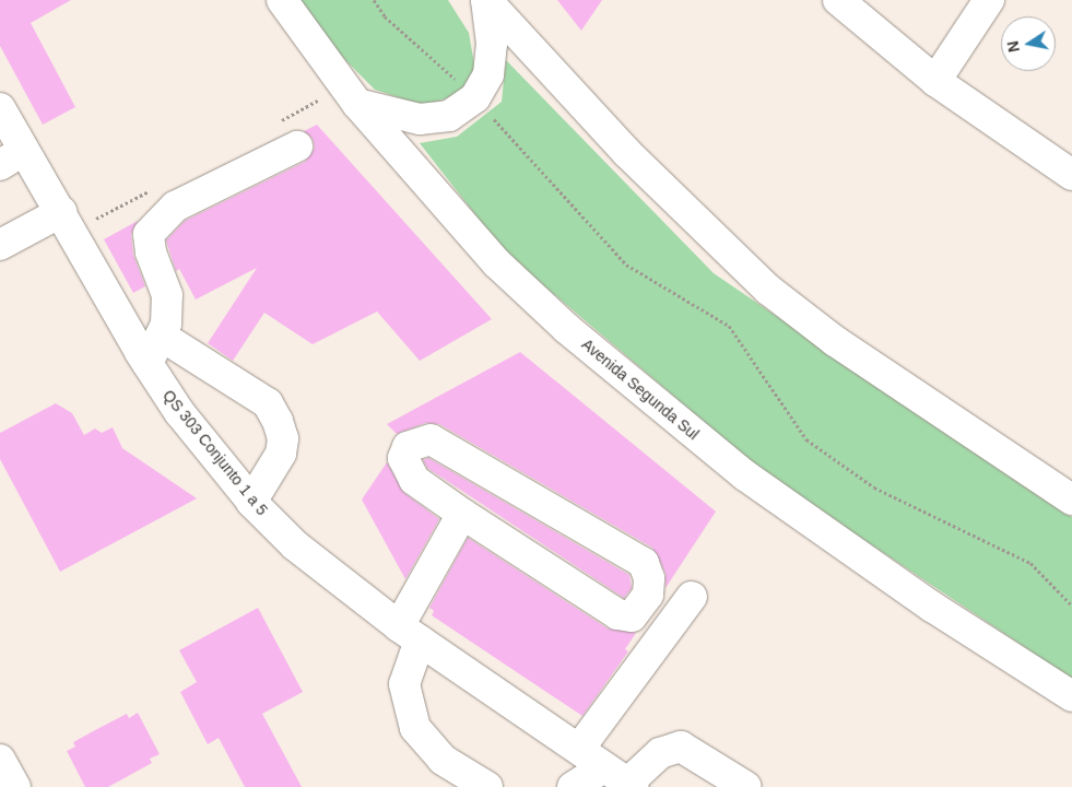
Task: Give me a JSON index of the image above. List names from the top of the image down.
{
  "streets": {
    "street": ["Avenida Segunda Sul", "QS 303 Conjunto 1 a 5"]
  },
  "north": "left"
}
